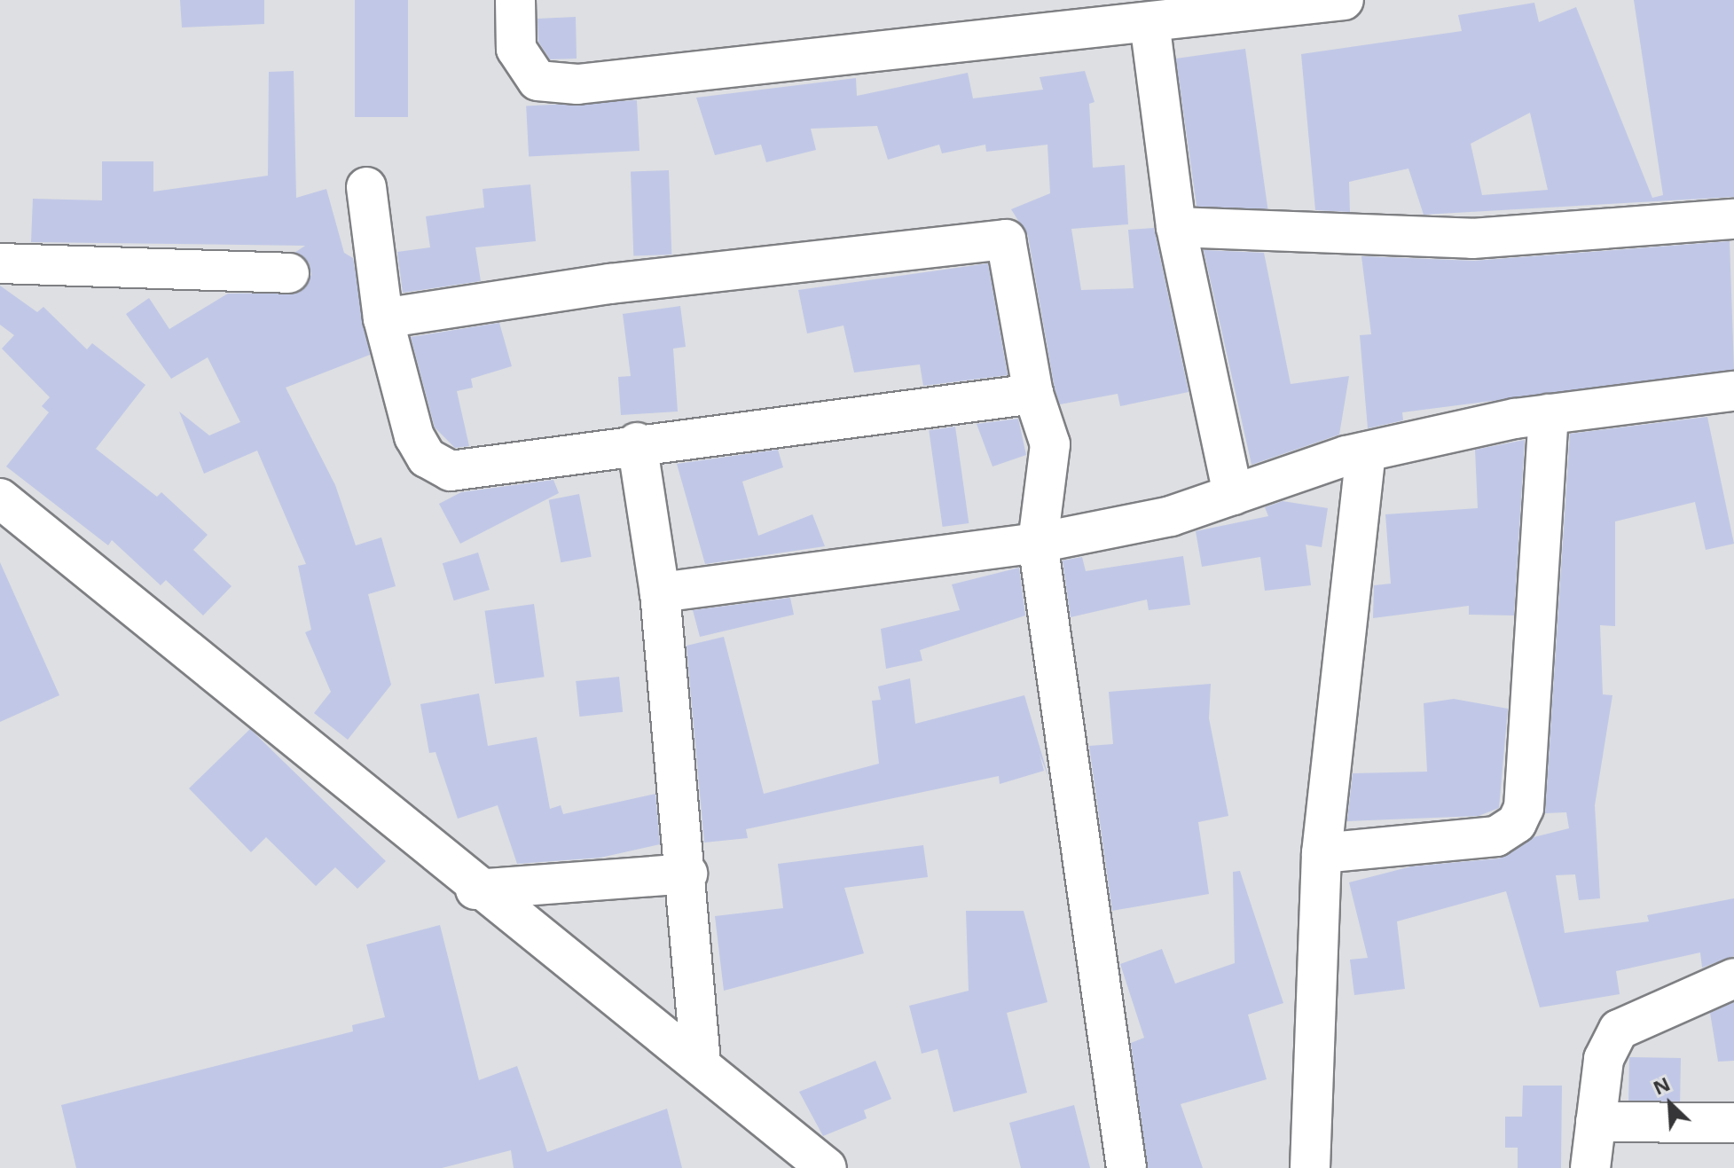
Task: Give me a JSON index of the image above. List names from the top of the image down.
{
  "north": "top left"
}
